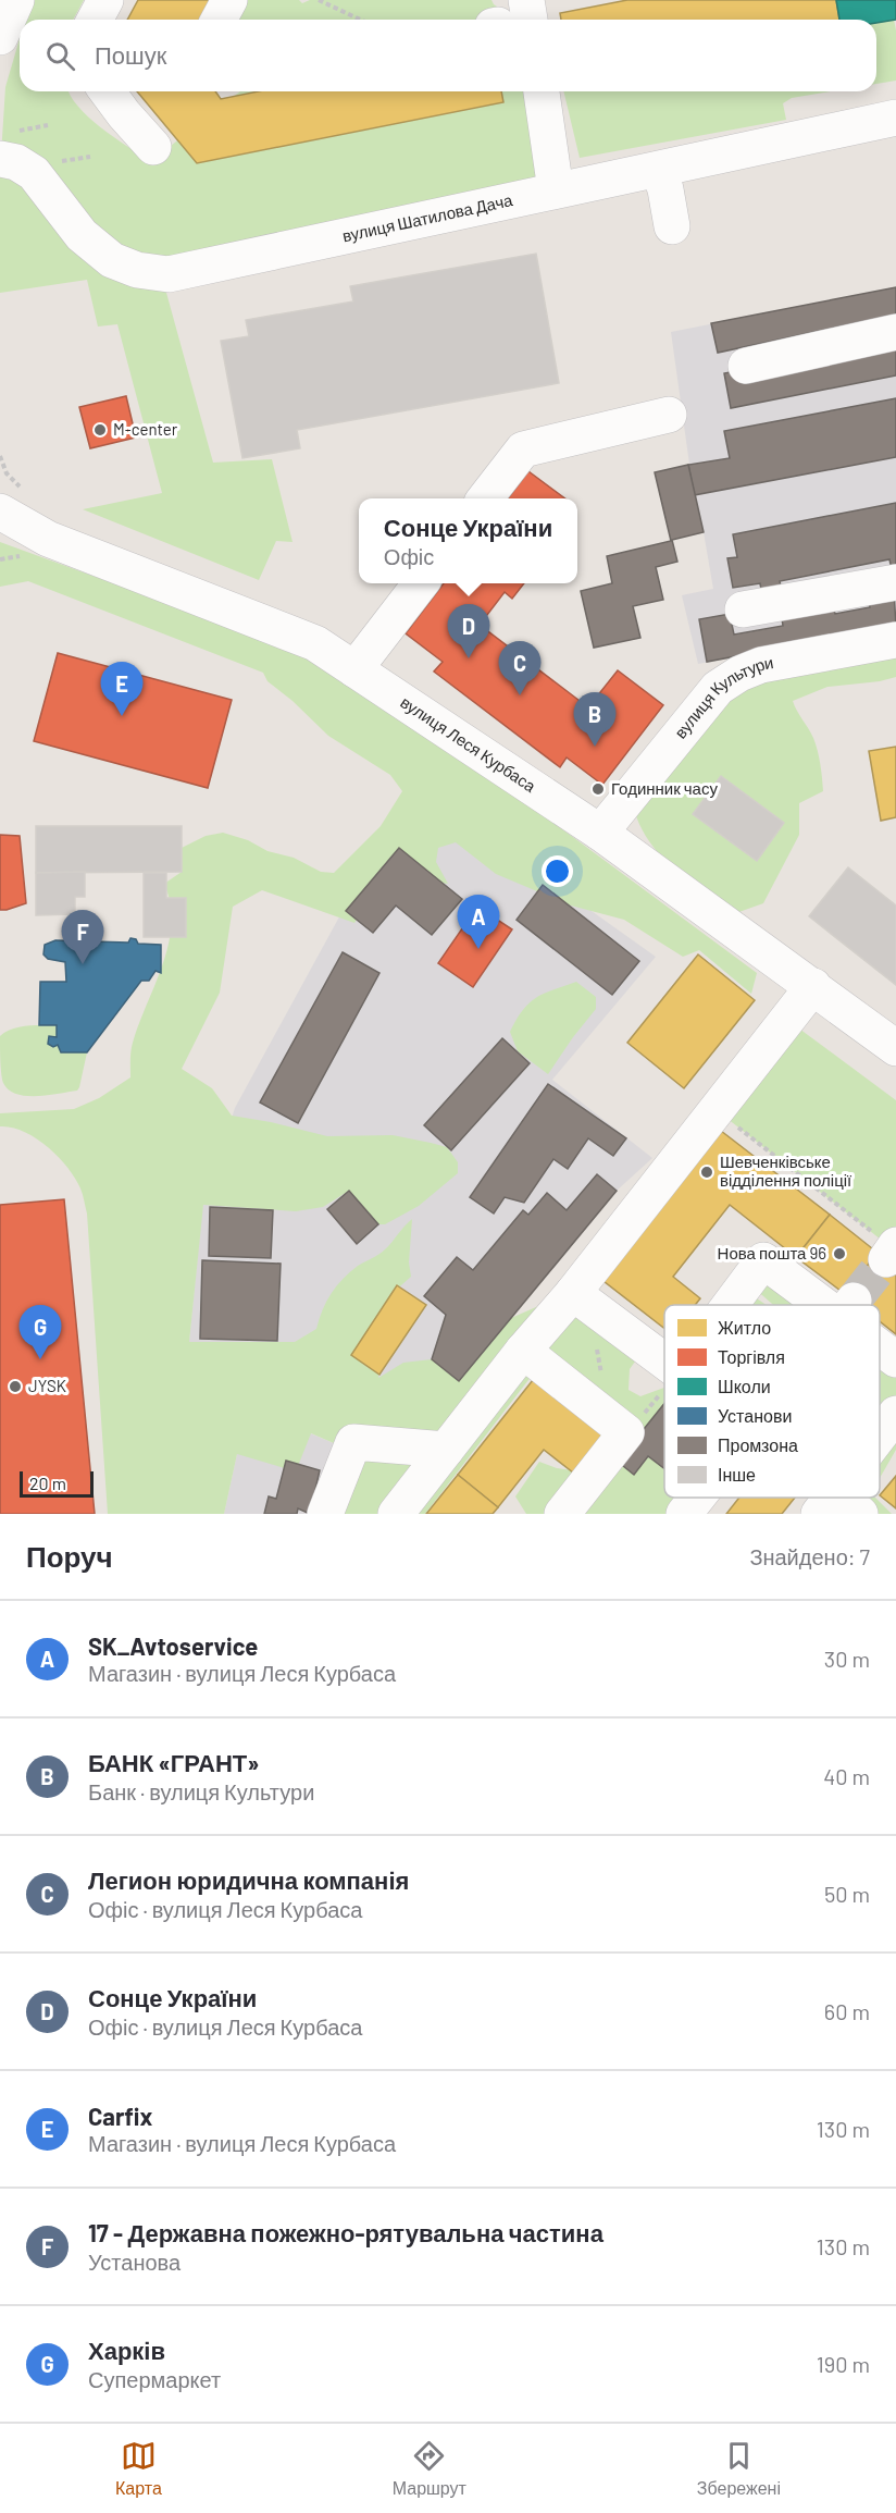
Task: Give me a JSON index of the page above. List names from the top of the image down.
{
  "streets": {
    "street": ["вулиця Шатилова Дача", "вулиця Культури", "вулиця Леся Курбаса"]
  },
  "crossings": [
    ["вулиця Культури", "вулиця Леся Курбаса"]
  ],
  "places": [
    "M-center",
    "Годинник часу",
    "Шевченківське відділення поліції",
    "Нова пошта 96",
    "JYSK"
  ],
  "legend": [
    "Житло",
    "Торгівля",
    "Школи",
    "Установи",
    "Промзона",
    "Інше"
  ],
  "scale_bar": "20 m",
  "page": {
    "search": "Пошук",
    "popup": ["Сонце України", "Офіс"],
    "pins": [
      "D",
      "C",
      "E",
      "B",
      "A",
      "F",
      "G"
    ],
    "scale": "20 m",
    "heading": ["Поруч", "Знайдено: 7"],
    "list": [
      {
        "mark": "A",
        "name": "SK_Avtoservice",
        "note": "Магазин · вулиця Леся Курбаса",
        "value": "30 m"
      },
      {
        "mark": "B",
        "name": "БАНК «ГРАНТ»",
        "note": "Банк · вулиця Культури",
        "value": "40 m"
      },
      {
        "mark": "C",
        "name": "Легион юридична компанія",
        "note": "Офіс · вулиця Леся Курбаса",
        "value": "50 m"
      },
      {
        "mark": "D",
        "name": "Сонце України",
        "note": "Офіс · вулиця Леся Курбаса",
        "value": "60 m"
      },
      {
        "mark": "E",
        "name": "Carfix",
        "note": "Магазин · вулиця Леся Курбаса",
        "value": "130 m"
      },
      {
        "mark": "F",
        "name": "17 - Державна пожежно-рятувальна частина",
        "note": "Установа",
        "value": "130 m"
      },
      {
        "mark": "G",
        "name": "Харків",
        "note": "Супермаркет",
        "value": "190 m"
      }
    ],
    "nav": ["Карта", "Маршрут", "Збережені"]
  }
}
